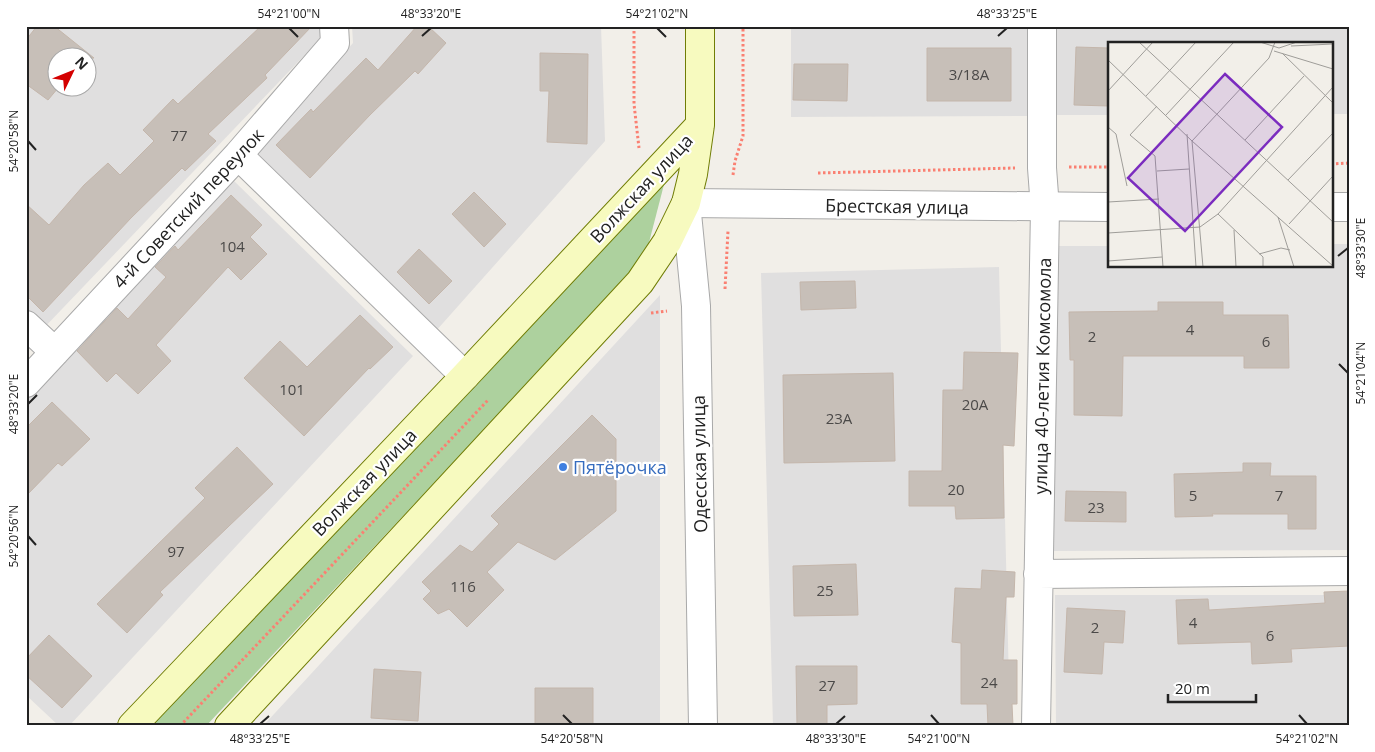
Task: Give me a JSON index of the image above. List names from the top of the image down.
{
  "streets": {
    "main road": ["Волжская улица"],
    "street": [
      "Брестская улица",
      "4-й Советский переулок",
      "улица 40-летия Комсомола",
      "Одесская улица"
    ]
  },
  "crossings": [
    ["Волжская улица", "Брестская улица"],
    ["Волжская улица", "Одесская улица"],
    ["Брестская улица", "улица 40-летия Комсомола"],
    ["Брестская улица", "Одесская улица"]
  ],
  "places": ["Пятёрочка"],
  "house_numbers": [
    "3/18А",
    "77",
    "104",
    "4",
    "2",
    "6",
    "101",
    "20А",
    "23А",
    "20",
    "5",
    "7",
    "23",
    "97",
    "116",
    "25",
    "4",
    "2",
    "6",
    "24",
    "27"
  ],
  "scale_bar": "20 m",
  "north": "top right",
  "coordinates": [
    "54°21'00\"N",
    "48°33'20\"E",
    "54°21'02\"N",
    "48°33'25\"E",
    "54°20'58\"N",
    "48°33'30\"E",
    "54°21'04\"N",
    "54°20'56\"N"
  ]
}
